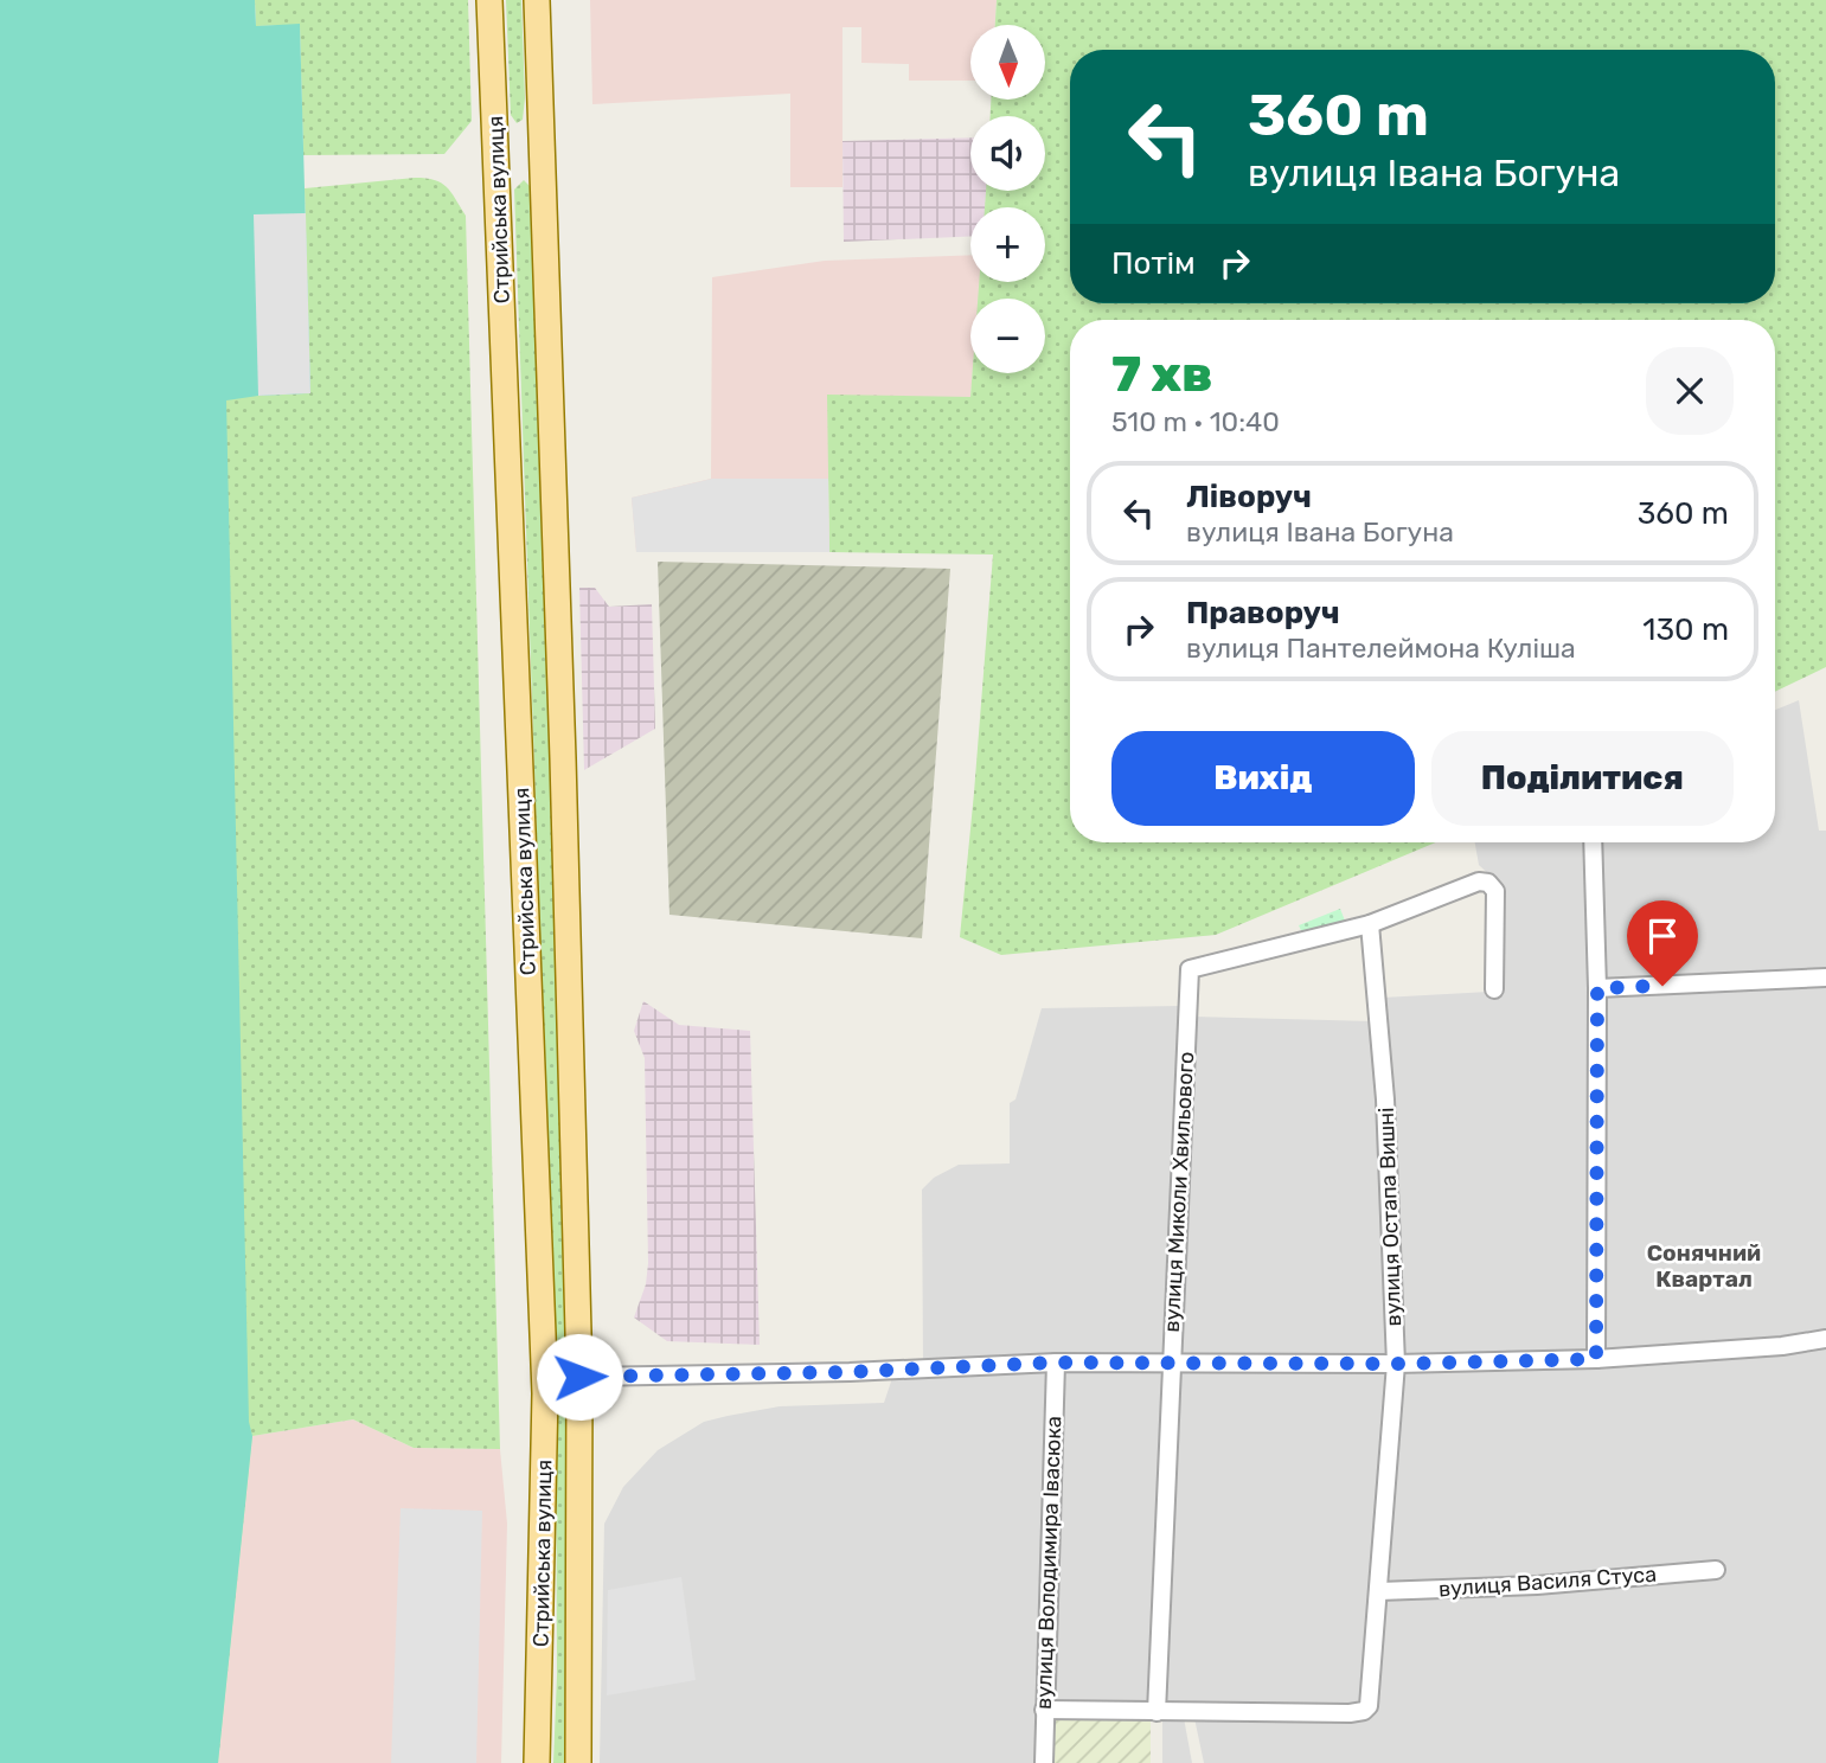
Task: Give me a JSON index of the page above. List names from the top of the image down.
{
  "streets": {
    "main road": ["Стрийська вулиця"],
    "street": [
      "вулиця Миколи Хвильового",
      "вулиця Остапа Вишні",
      "вулиця Володимира Івасюка",
      "вулиця Василя Стуса"
    ]
  },
  "crossings": [
    ["вулиця Миколи Хвильового", "вулиця Остапа Вишні"],
    ["вулиця Остапа Вишні", "вулиця Василя Стуса"]
  ],
  "districts": ["Сонячний Квартал"],
  "north": "bottom",
  "page": {
    "map_buttons": ["+", "−"],
    "turn": ["360 m", "вулиця Івана Богуна"],
    "then": "Потім",
    "heading": ["7 хв", "510 m · 10:40"],
    "list": [
      {
        "name": "Ліворуч",
        "note": "вулиця Івана Богуна",
        "value": "360 m"
      },
      {
        "name": "Праворуч",
        "note": "вулиця Пантелеймона Куліша",
        "value": "130 m"
      }
    ],
    "buttons": ["Вихід", "Поділитися"]
  }
}
